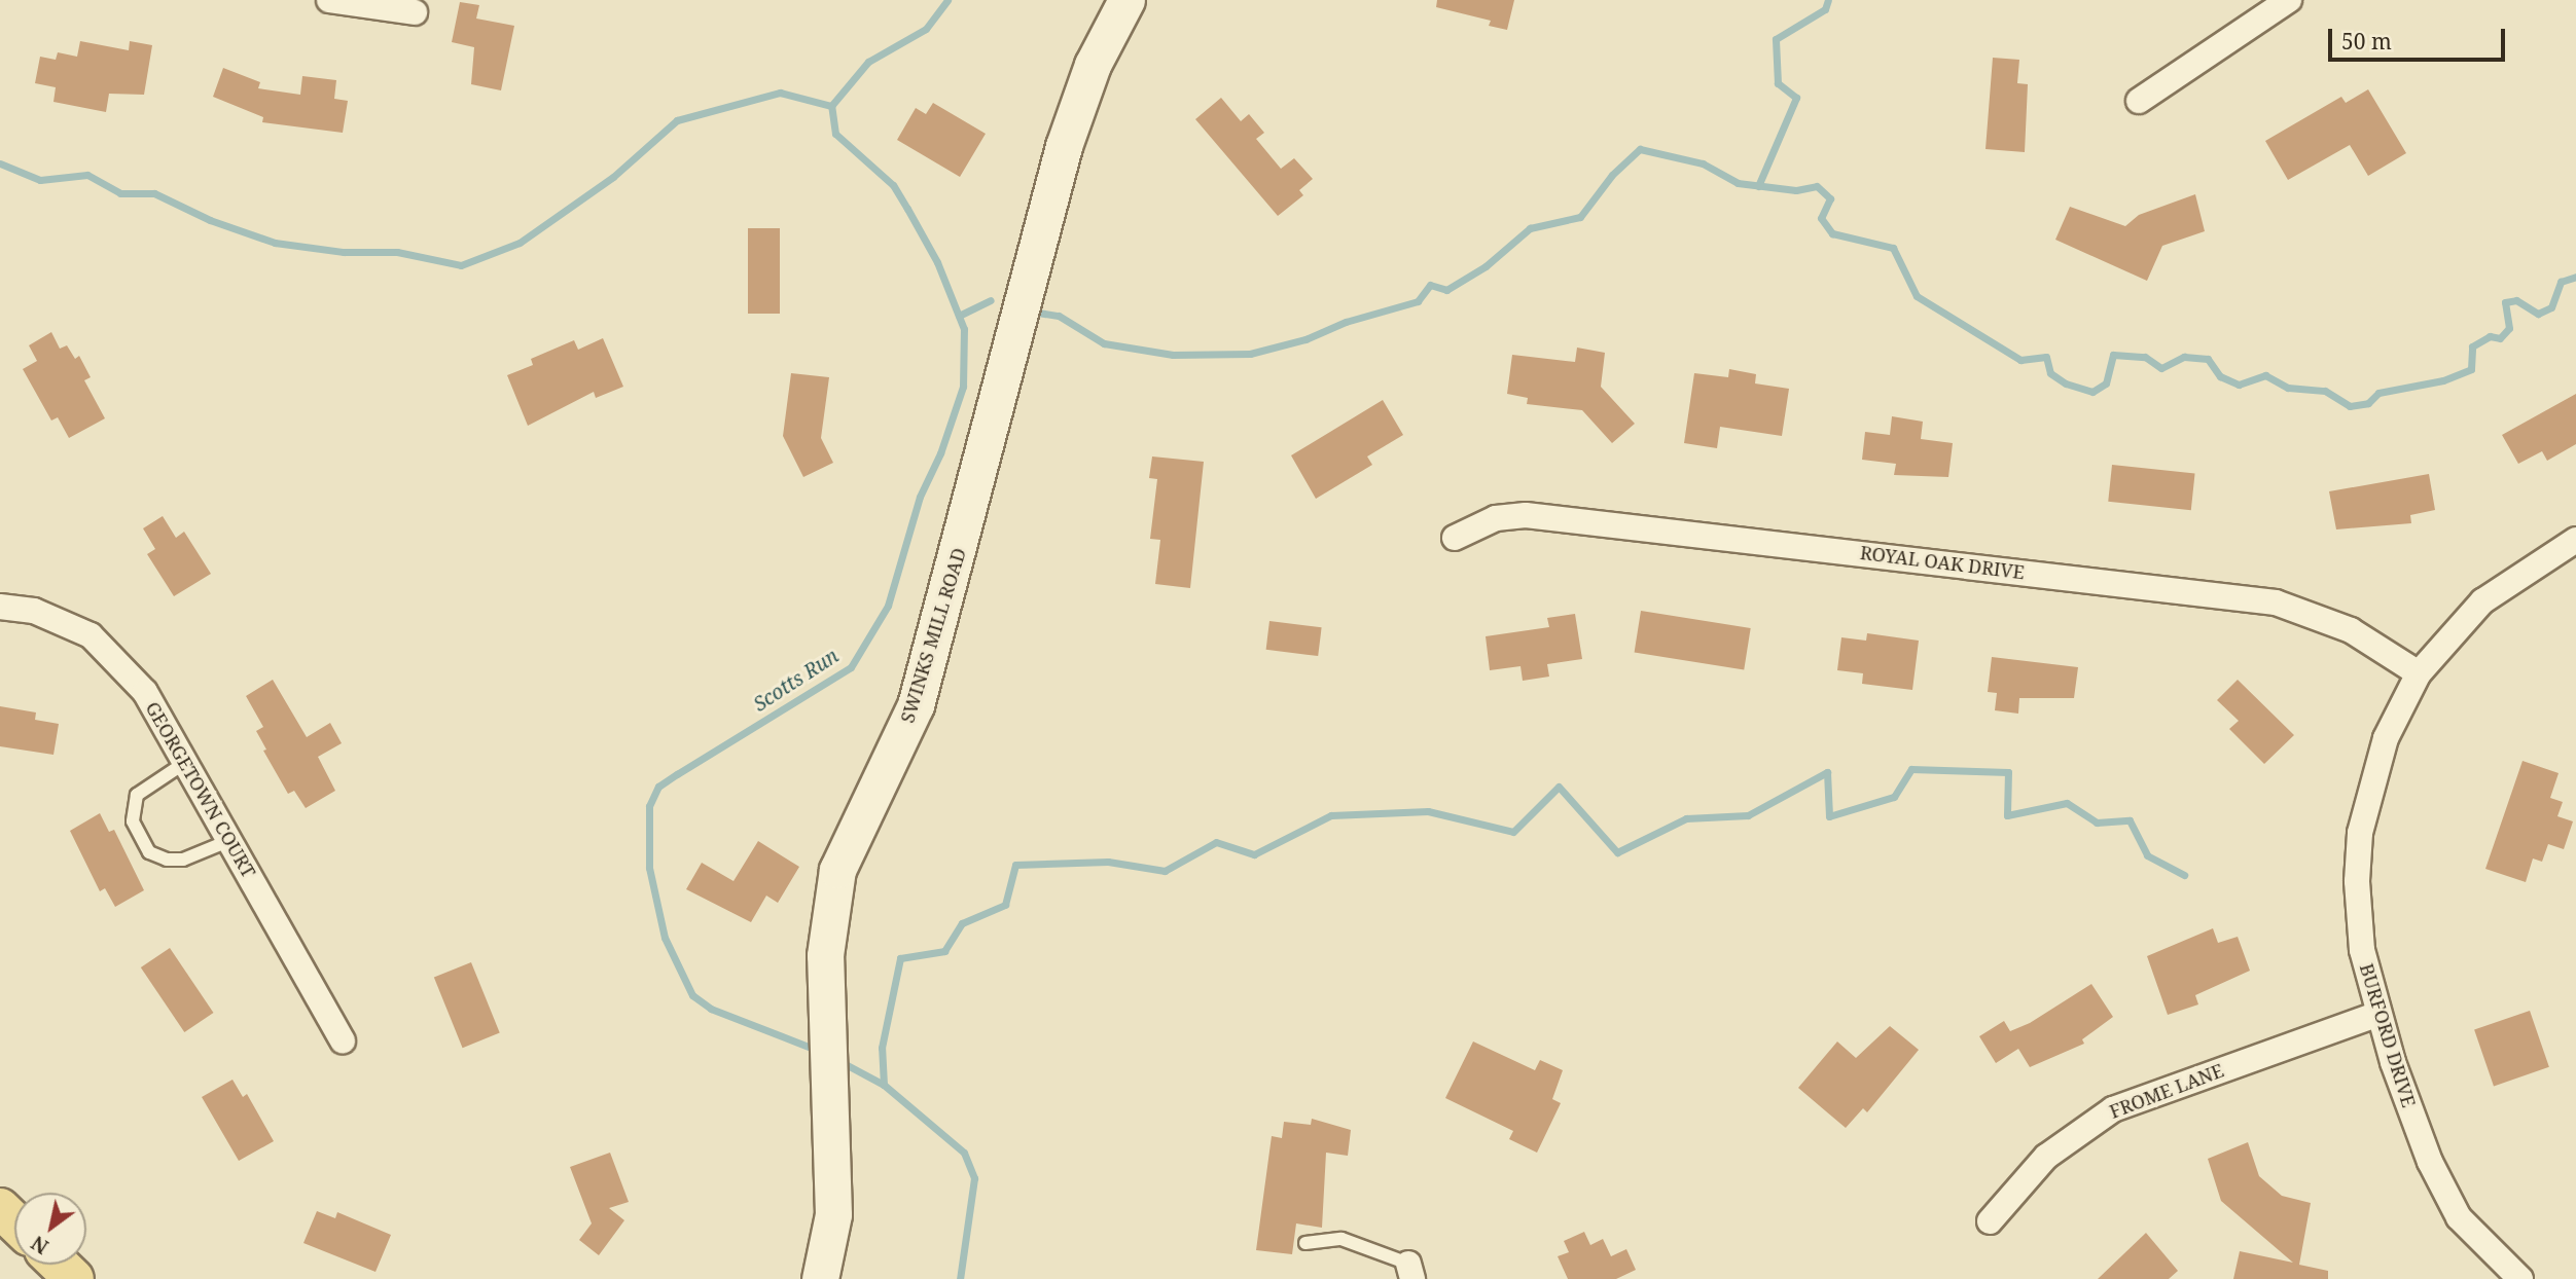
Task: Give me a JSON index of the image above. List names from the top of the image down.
{
  "streets": {
    "street": [
      "ROYAL OAK DRIVE",
      "SWINKS MILL ROAD",
      "GEORGETOWN COURT",
      "BURFORD DRIVE",
      "FROME LANE"
    ]
  },
  "crossings": [
    ["ROYAL OAK DRIVE", "BURFORD DRIVE"],
    ["BURFORD DRIVE", "FROME LANE"]
  ],
  "water": ["Scotts Run"],
  "scale_bar": "50 m",
  "north": "bottom left"
}
